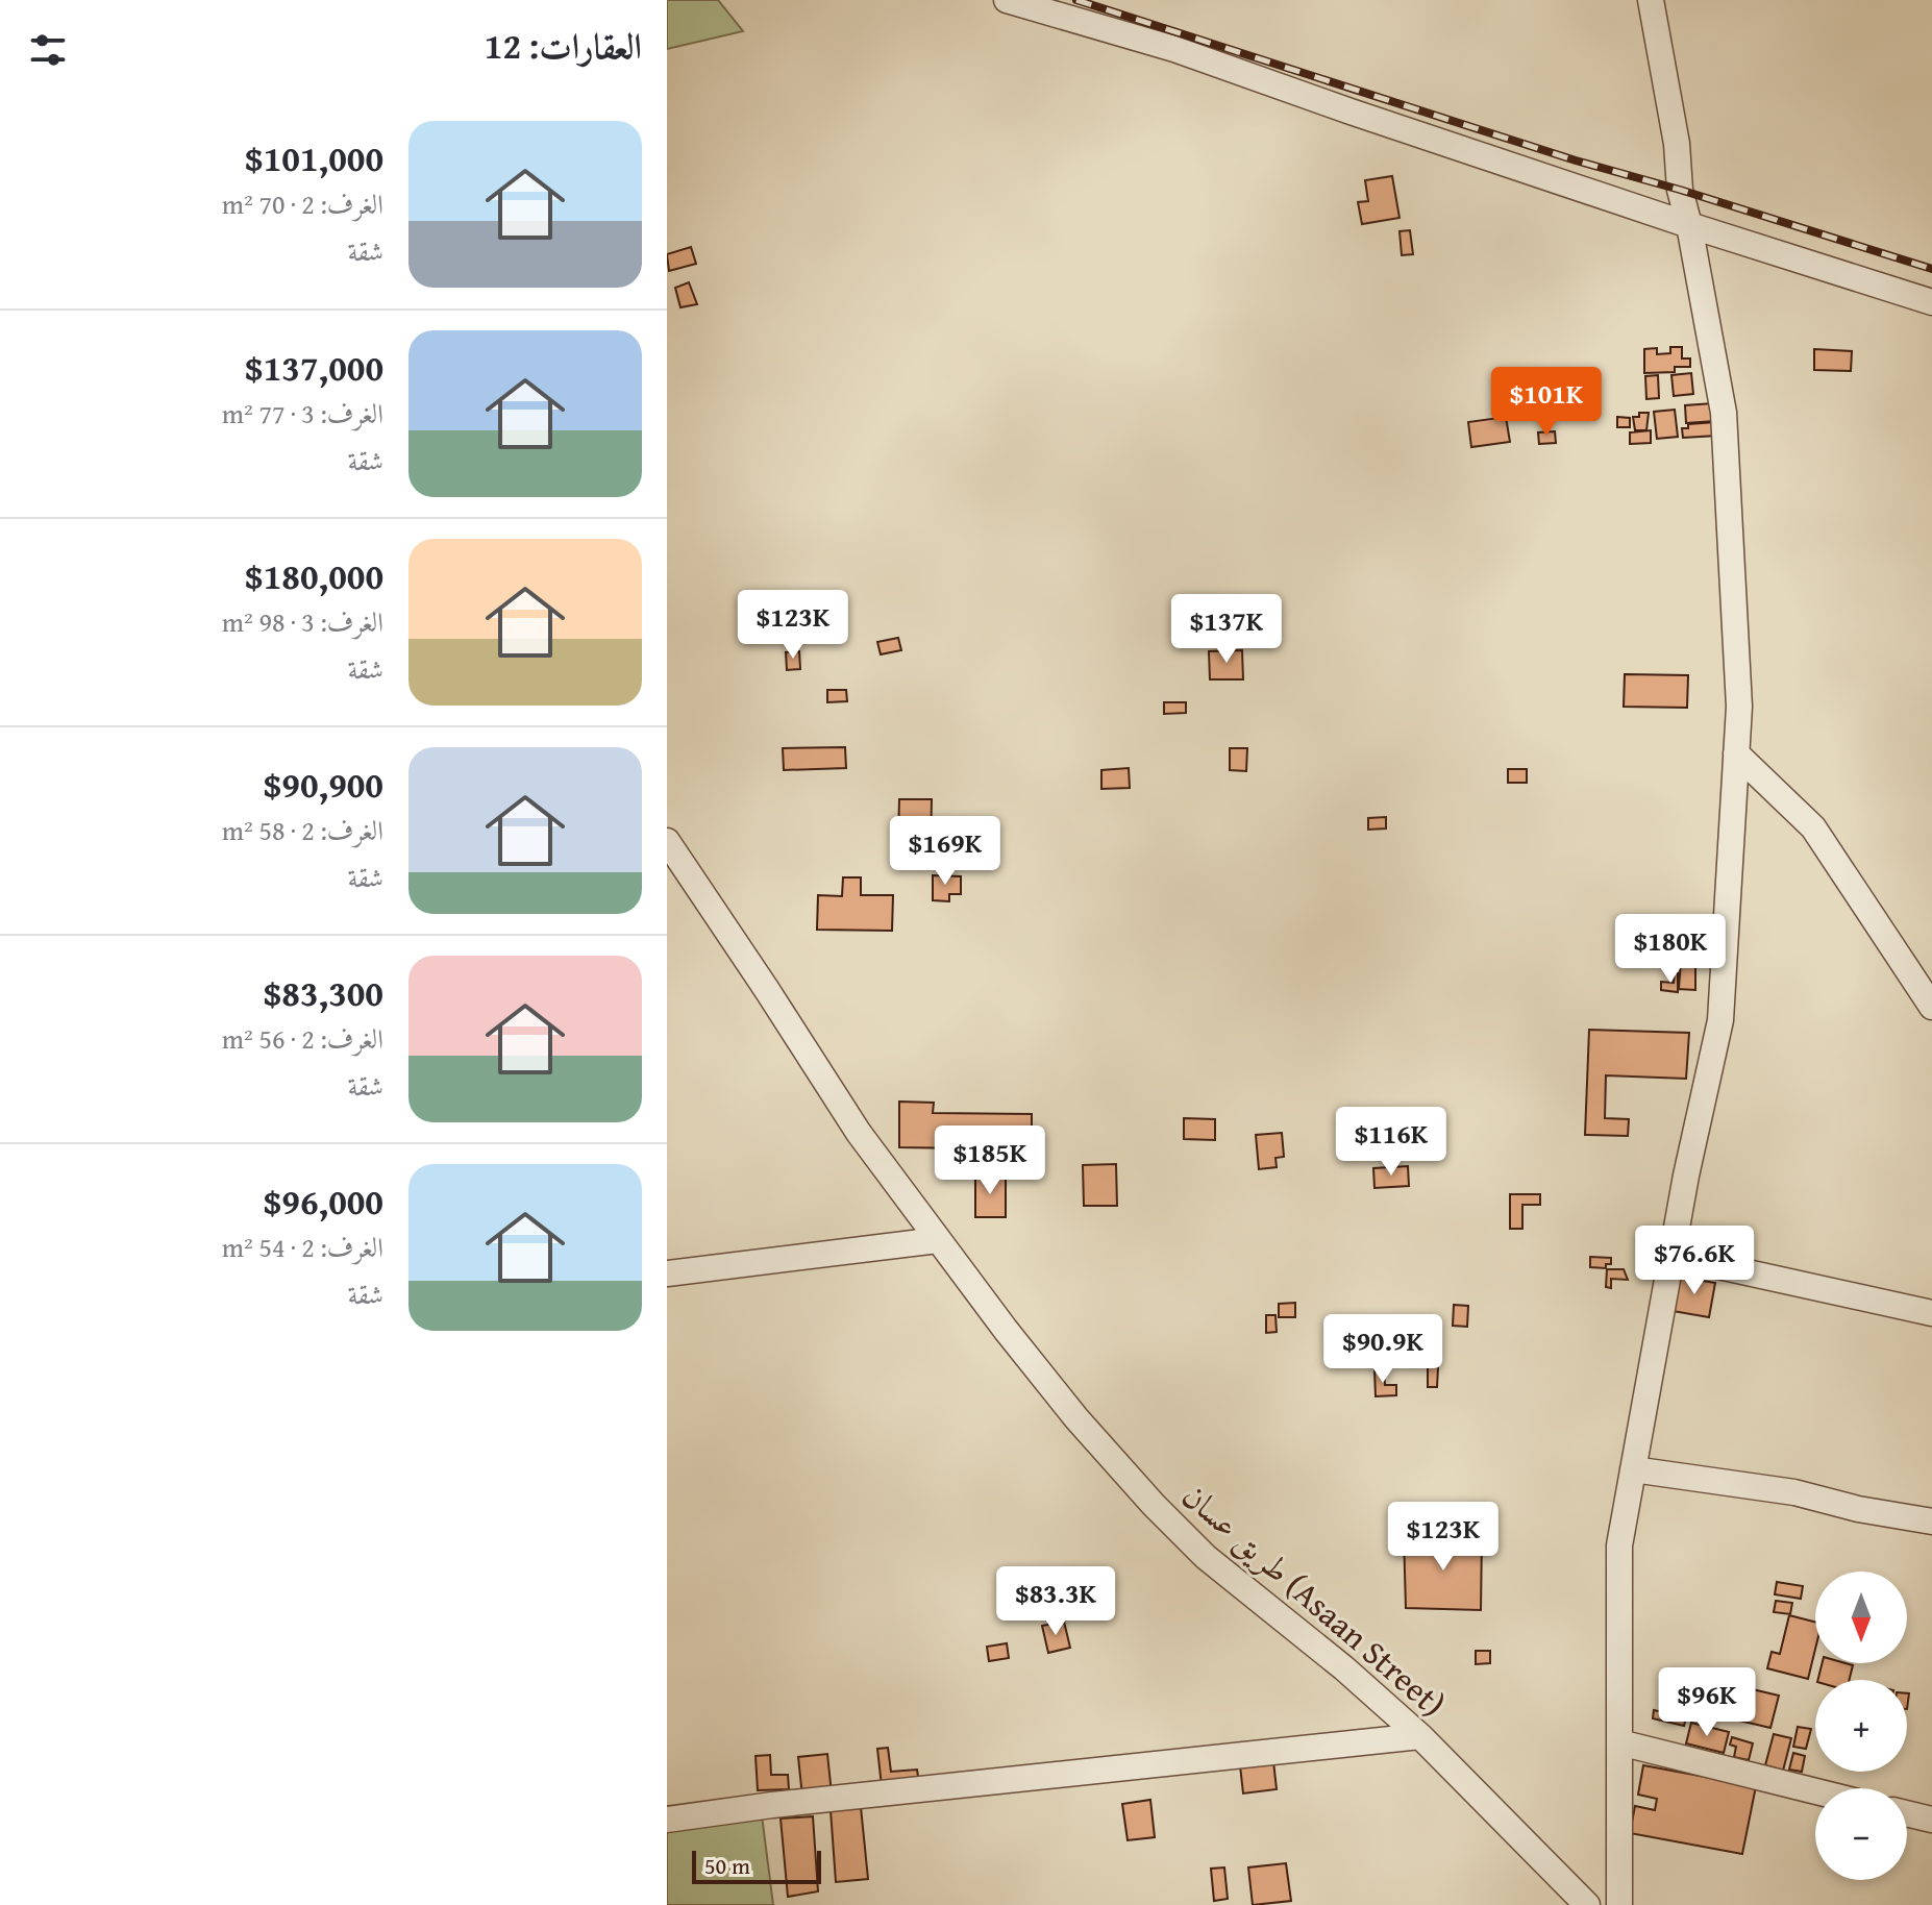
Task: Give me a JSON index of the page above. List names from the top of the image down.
{
  "streets": {
    "street": ["طريق عسان (Asaan Street)"]
  },
  "scale_bar": "50 m",
  "north": "bottom",
  "page": {
    "heading": "العقارات: 12",
    "list": [
      {
        "name": "$101,000",
        "note": "الغرف: 2 · 70 m² · شقة"
      },
      {
        "name": "$137,000",
        "note": "الغرف: 3 · 77 m² · شقة"
      },
      {
        "name": "$180,000",
        "note": "الغرف: 3 · 98 m² · شقة"
      },
      {
        "name": "$90,900",
        "note": "الغرف: 2 · 58 m² · شقة"
      },
      {
        "name": "$83,300",
        "note": "الغرف: 2 · 56 m² · شقة"
      },
      {
        "name": "$96,000",
        "note": "الغرف: 2 · 54 m² · شقة"
      }
    ],
    "price": [
      "$101K",
      "$123K",
      "$137K",
      "$169K",
      "$180K",
      "$116K",
      "$185K",
      "$76.6K",
      "$90.9K",
      "$123K",
      "$83.3K",
      "$96K"
    ],
    "map_buttons": ["+", "−"],
    "scale": "50 m"
  }
}
